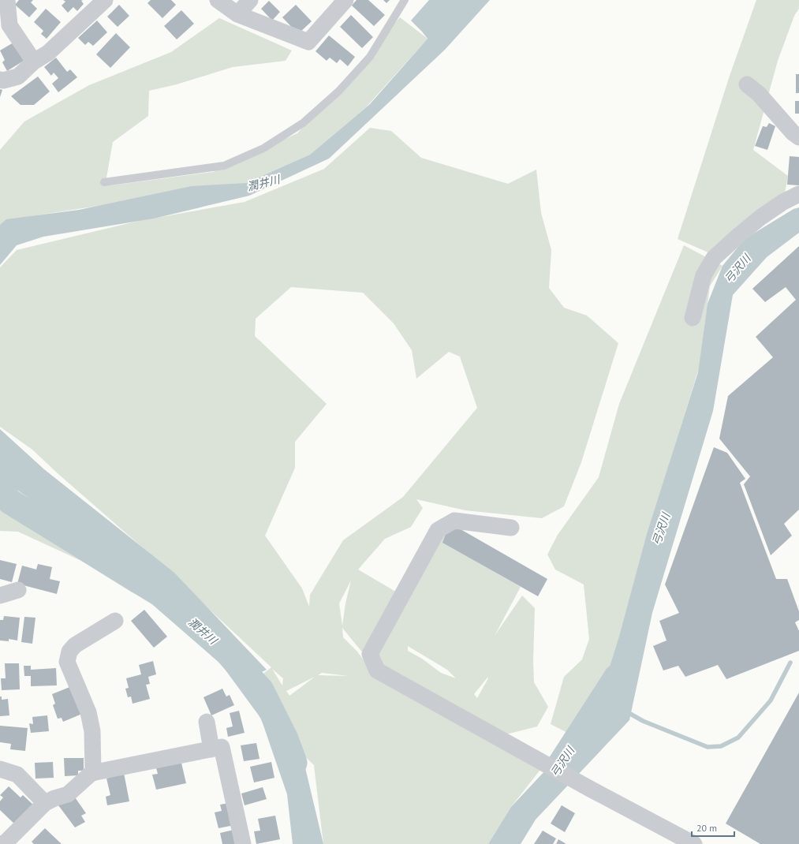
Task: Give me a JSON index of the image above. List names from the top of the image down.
{
  "water": ["潤井川", "弓沢川"],
  "scale_bar": "20 m"
}
